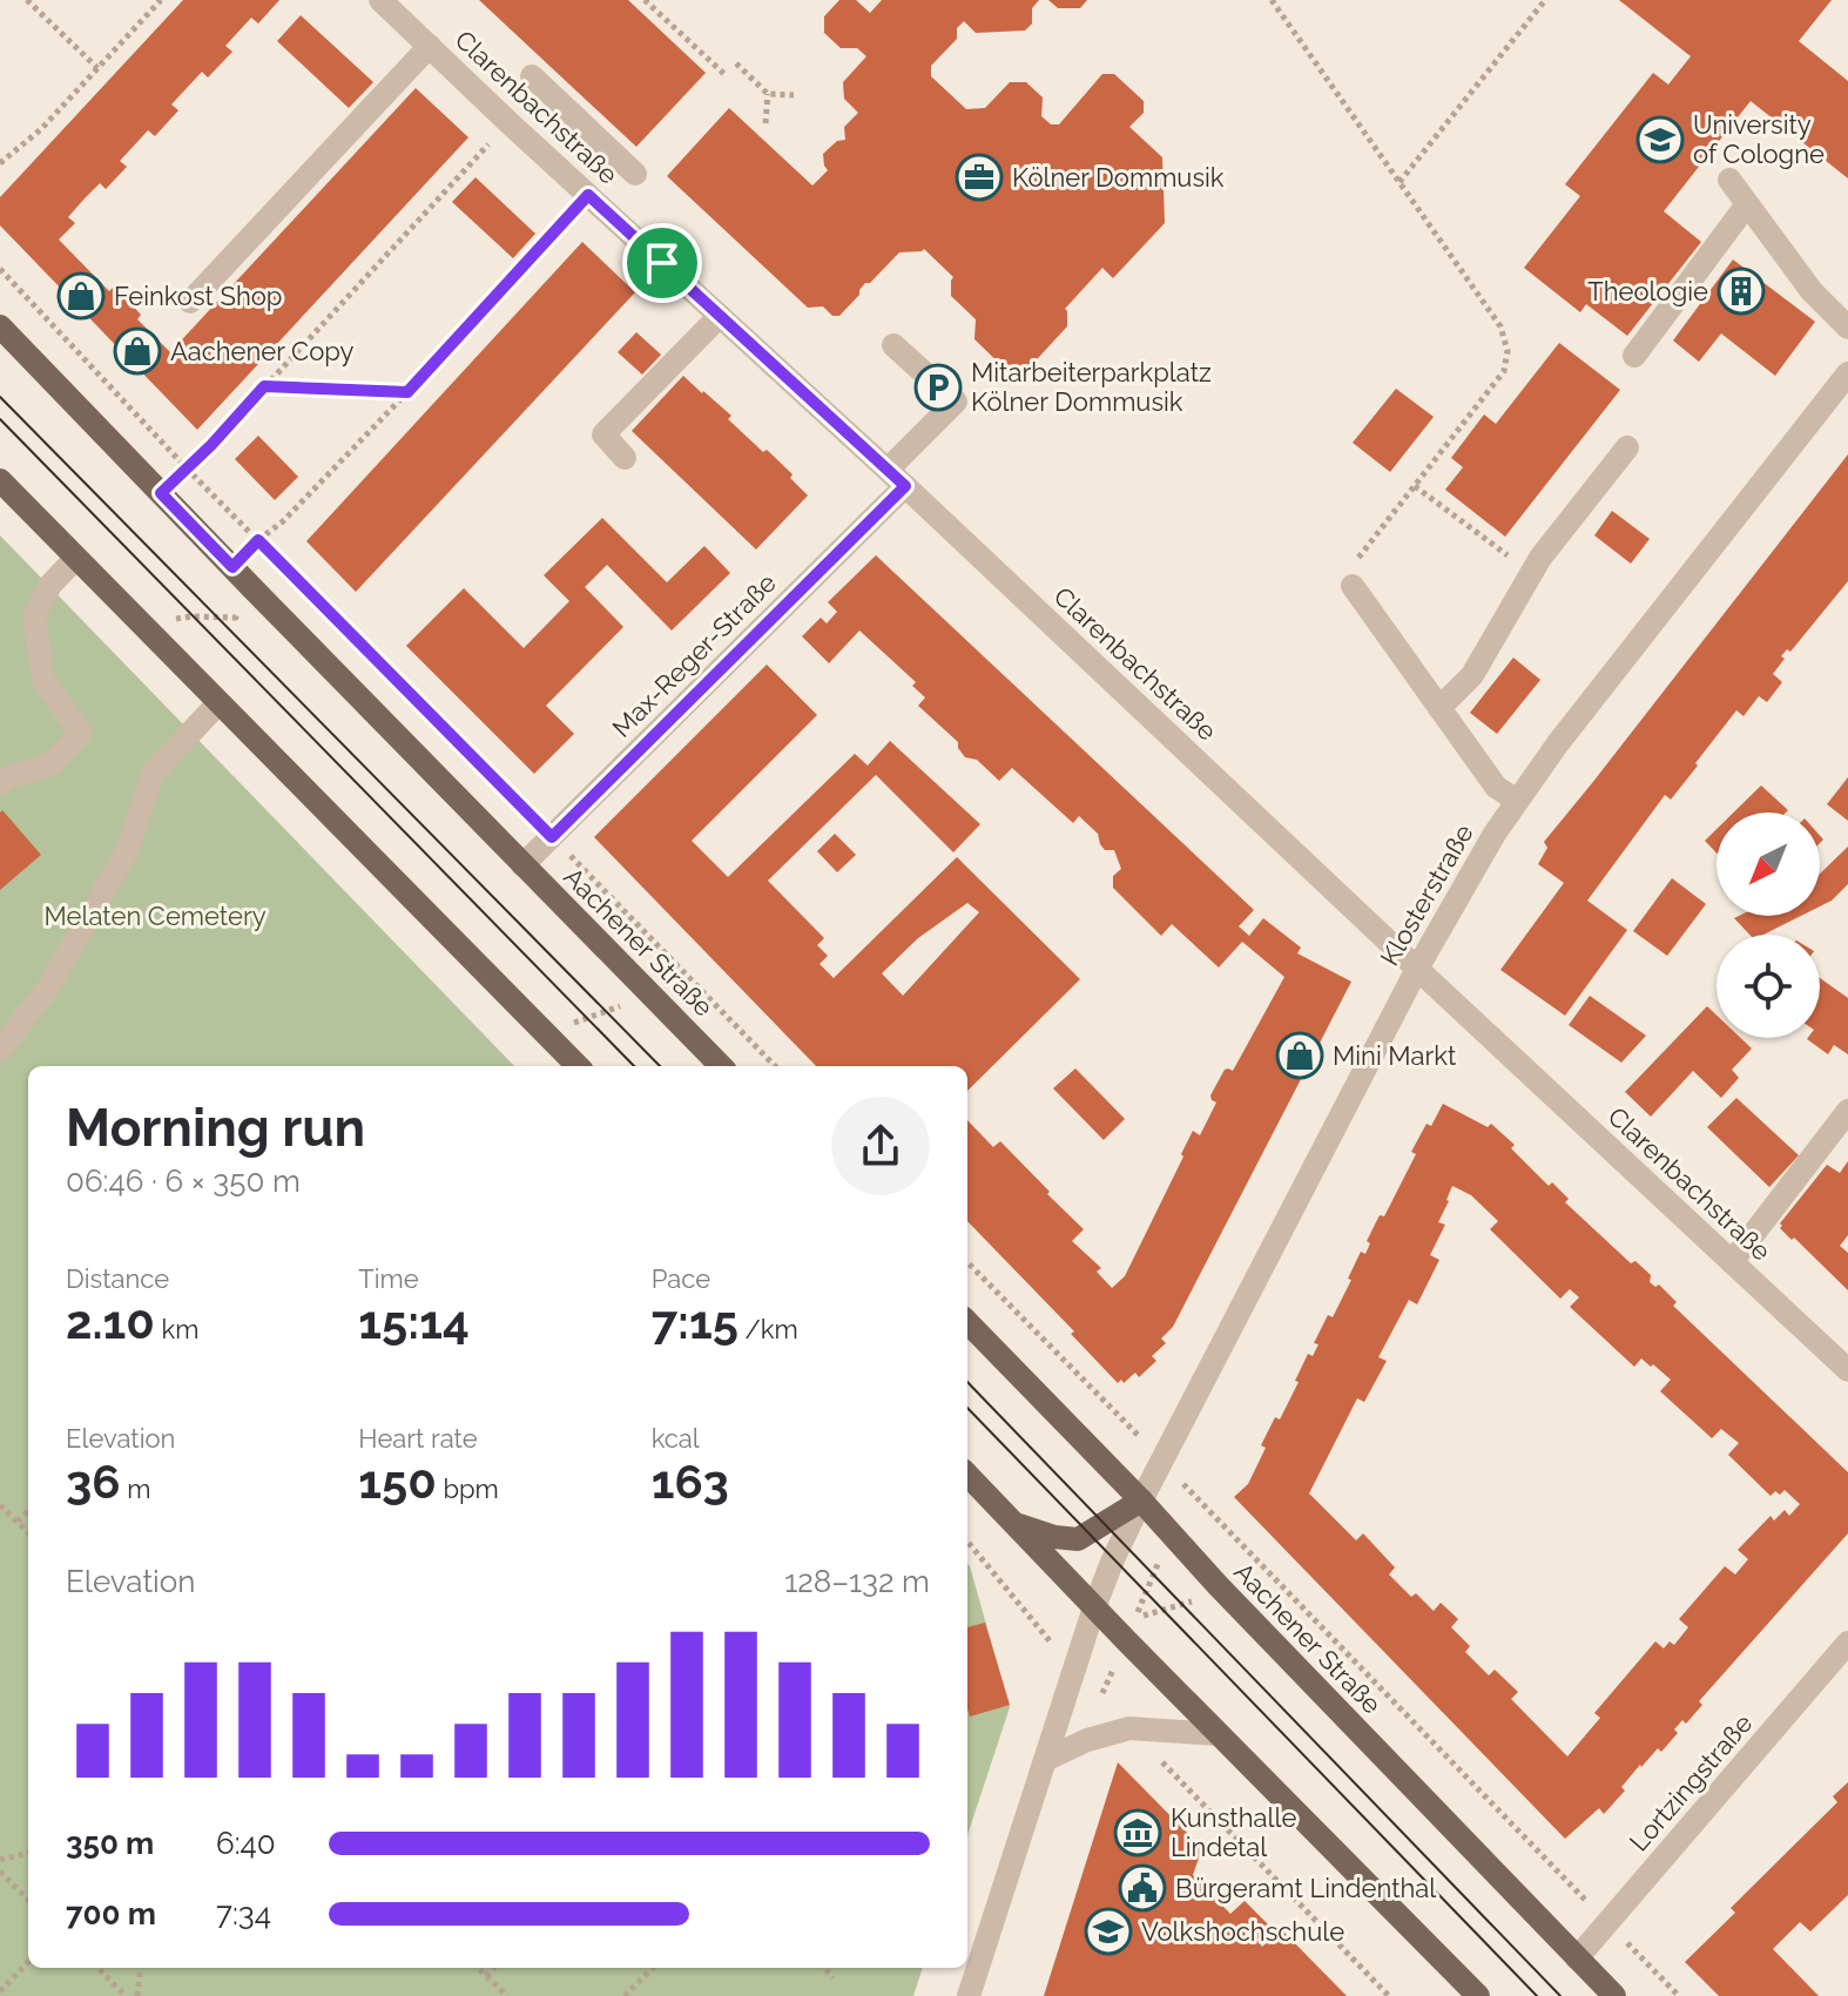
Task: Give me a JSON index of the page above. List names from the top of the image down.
{
  "streets": {
    "main road": ["Aachener Straße"],
    "street": [
      "Clarenbachstraße",
      "Max-Reger-Straße",
      "Klosterstraße",
      "Lortzingstraße"
    ]
  },
  "crossings": [
    ["Clarenbachstraße", "Max-Reger-Straße"],
    ["Clarenbachstraße", "Klosterstraße"],
    ["Max-Reger-Straße", "Aachener Straße"],
    ["Klosterstraße", "Aachener Straße"],
    ["Aachener Straße", "Lortzingstraße"]
  ],
  "parks": ["Melaten Cemetery"],
  "places": {
    "school or university": ["University of Cologne", "Volkshochschule"],
    "office": ["Kölner Dommusik"],
    "building": ["Theologie"],
    "shop": ["Feinkost Shop", "Aachener Copy", "Mini Markt"],
    "parking": ["Mitarbeiterparkplatz Kölner Dommusik"],
    "museum": ["Kunsthalle Lindetal"],
    "public building": ["Bürgeramt Lindenthal"]
  },
  "north": "bottom left",
  "page": {
    "heading": ["Morning run", "06:46 · 6 × 350 m"],
    "stats": [
      ["Distance", "2.10 km"],
      ["Time", "15:14"],
      ["Pace", "7:15 /km"],
      ["Elevation", "36 m"],
      ["Heart rate", "150 bpm"],
      ["kcal", "163"]
    ],
    "chart": ["Elevation", "128–132 m"],
    "list": [
      {
        "name": "350 m",
        "note": "6:40"
      },
      {
        "name": "700 m",
        "note": "7:34"
      }
    ]
  }
}
